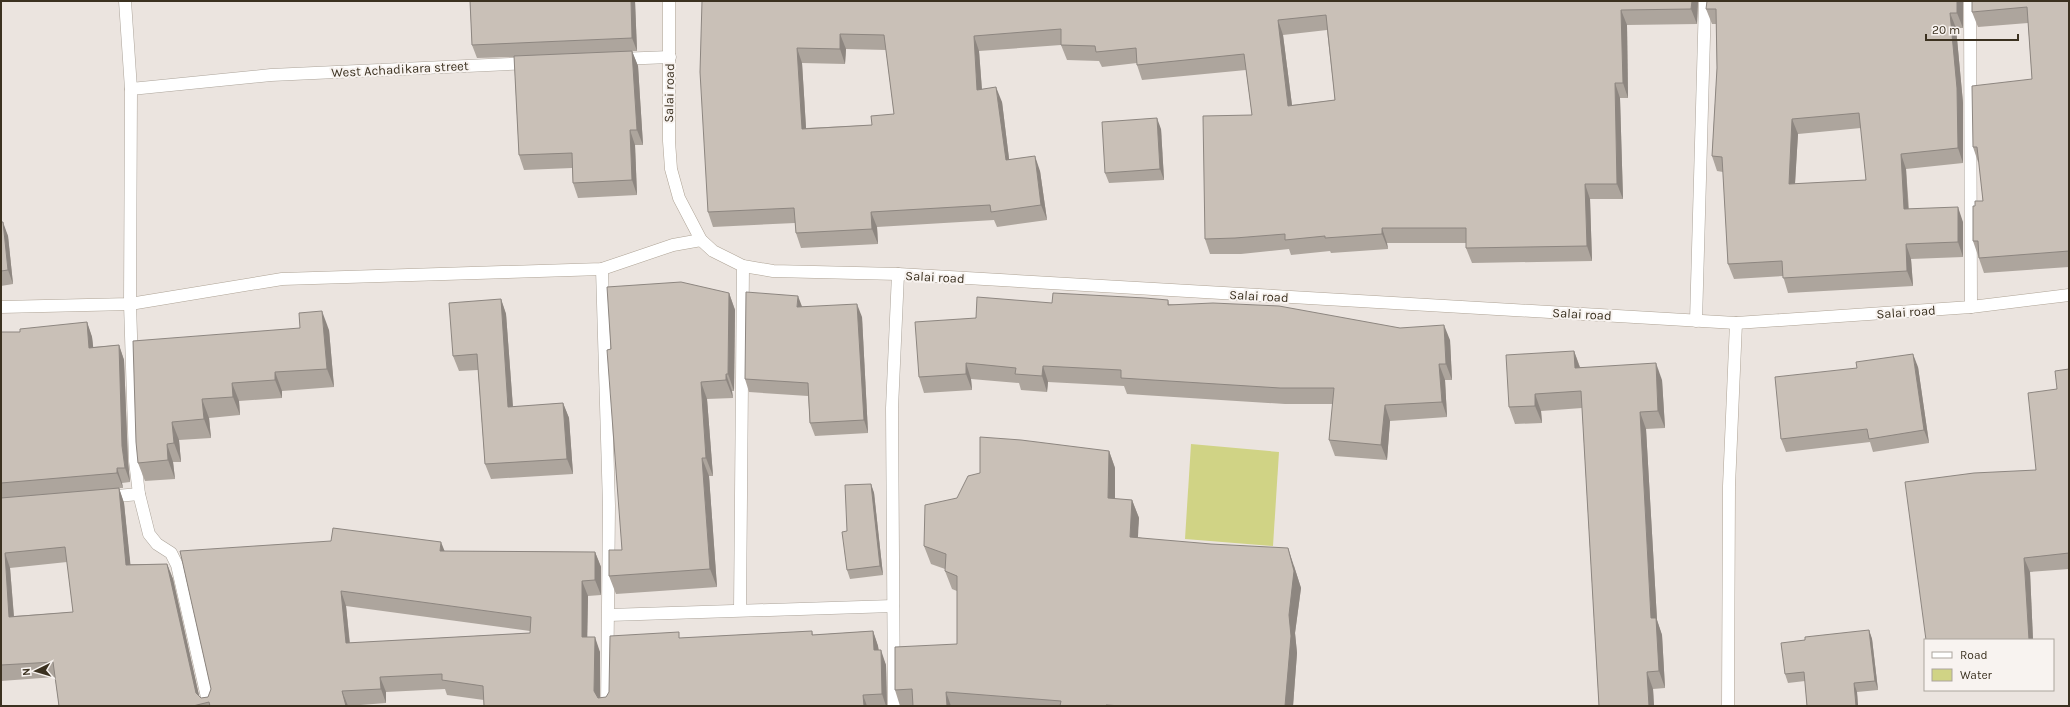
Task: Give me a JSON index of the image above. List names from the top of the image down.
{
  "streets": {
    "street": ["West Achadikara street", "Salai road"]
  },
  "legend": ["Road", "Water"],
  "scale_bar": "20 m",
  "north": "left"
}
